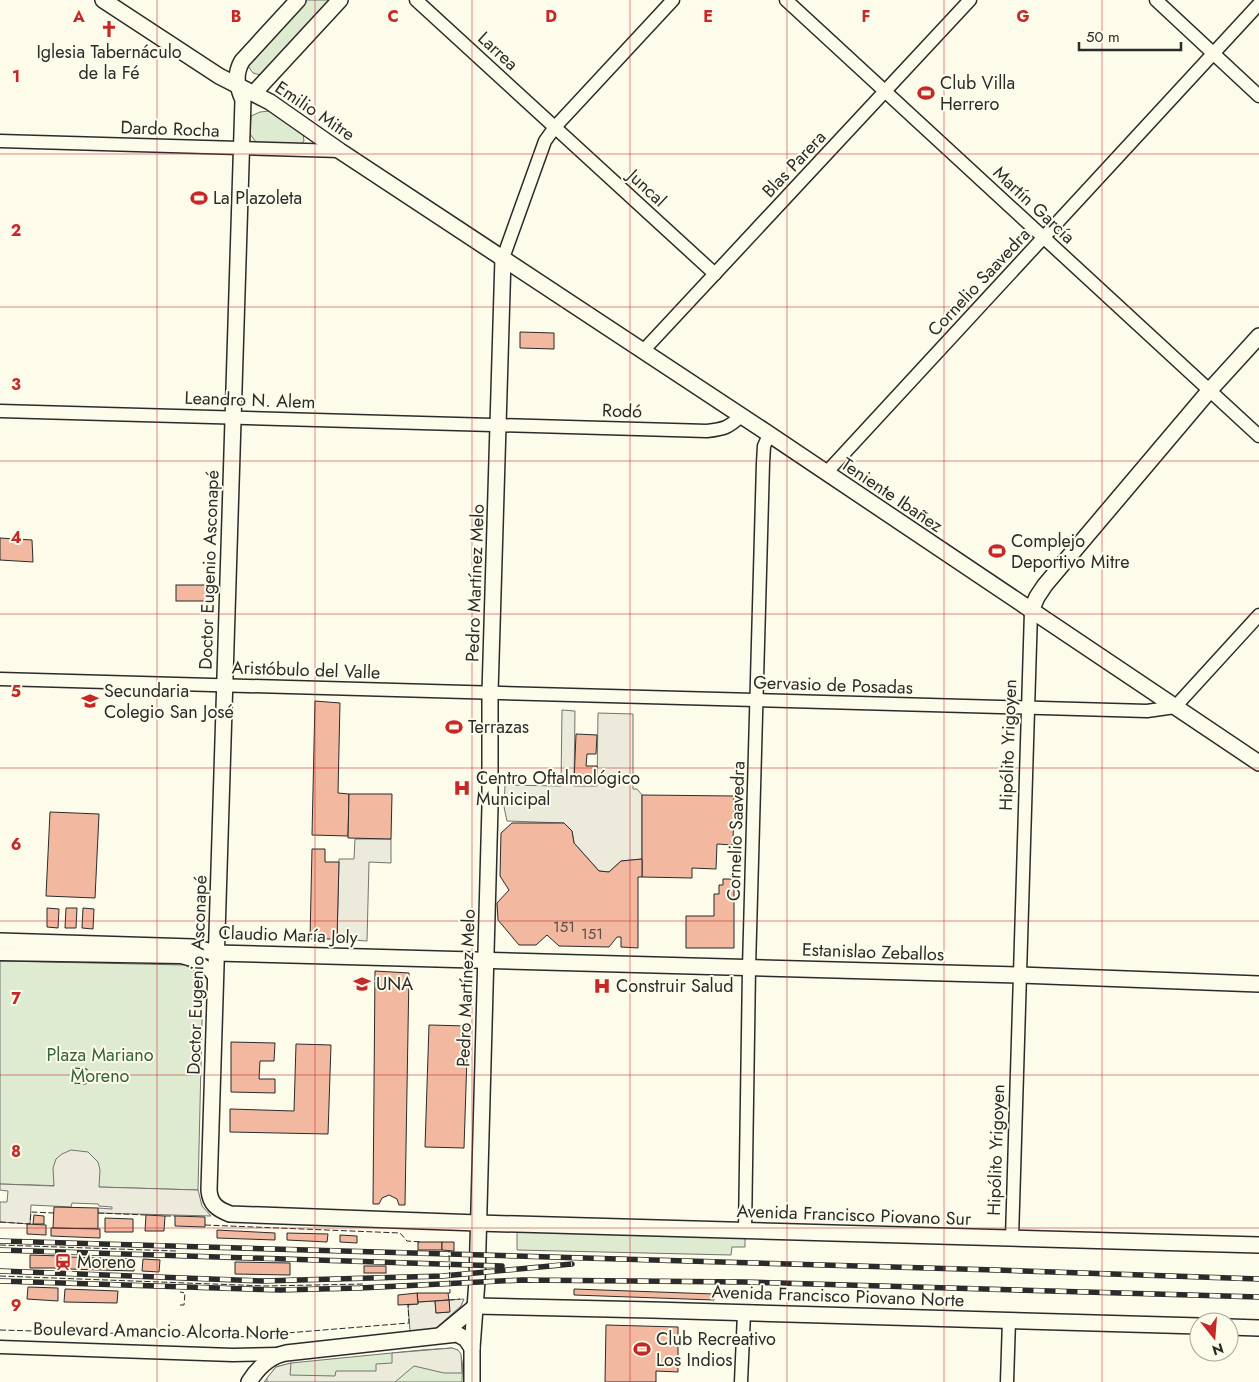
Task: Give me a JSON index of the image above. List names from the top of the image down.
{
  "streets": {
    "street": [
      "Larrea",
      "Emilio Mitre",
      "Dardo Rocha",
      "Blas Parera",
      "Juncal",
      "Martín García",
      "Cornelio Saavedra",
      "Leandro N. Alem",
      "Rodó",
      "Teniente Ibañez",
      "Doctor Eugenio Asconapé",
      "Pedro Martínez Melo",
      "Aristóbulo del Valle",
      "Gervasio de Posadas",
      "Hipólito Yrigoyen",
      "Claudio María Joly",
      "Estanislao Zeballos",
      "Avenida Francisco Piovano Sur",
      "Avenida Francisco Piovano Norte",
      "Boulevard Amancio Alcorta Norte"
    ]
  },
  "crossings": [
    ["Larrea", "Juncal"],
    ["Larrea", "Pedro Martínez Melo"],
    ["Emilio Mitre", "Dardo Rocha"],
    ["Emilio Mitre", "Teniente Ibañez"],
    ["Emilio Mitre", "Doctor Eugenio Asconapé"],
    ["Emilio Mitre", "Pedro Martínez Melo"],
    ["Dardo Rocha", "Doctor Eugenio Asconapé"],
    ["Blas Parera", "Juncal"],
    ["Blas Parera", "Martín García"],
    ["Blas Parera", "Teniente Ibañez"],
    ["Juncal", "Pedro Martínez Melo"],
    ["Martín García", "Cornelio Saavedra"],
    ["Martín García", "Hipólito Yrigoyen"],
    ["Cornelio Saavedra", "Teniente Ibañez"],
    ["Cornelio Saavedra", "Gervasio de Posadas"],
    ["Cornelio Saavedra", "Estanislao Zeballos"],
    ["Cornelio Saavedra", "Avenida Francisco Piovano Sur"],
    ["Leandro N. Alem", "Rodó"],
    ["Leandro N. Alem", "Doctor Eugenio Asconapé"],
    ["Leandro N. Alem", "Pedro Martínez Melo"],
    ["Rodó", "Teniente Ibañez"],
    ["Rodó", "Pedro Martínez Melo"],
    ["Teniente Ibañez", "Pedro Martínez Melo"],
    ["Teniente Ibañez", "Gervasio de Posadas"],
    ["Teniente Ibañez", "Hipólito Yrigoyen"],
    ["Doctor Eugenio Asconapé", "Aristóbulo del Valle"],
    ["Doctor Eugenio Asconapé", "Claudio María Joly"],
    ["Doctor Eugenio Asconapé", "Avenida Francisco Piovano Sur"],
    ["Pedro Martínez Melo", "Aristóbulo del Valle"],
    ["Pedro Martínez Melo", "Gervasio de Posadas"],
    ["Pedro Martínez Melo", "Claudio María Joly"],
    ["Pedro Martínez Melo", "Estanislao Zeballos"],
    ["Pedro Martínez Melo", "Avenida Francisco Piovano Sur"],
    ["Pedro Martínez Melo", "Avenida Francisco Piovano Norte"],
    ["Pedro Martínez Melo", "Boulevard Amancio Alcorta Norte"],
    ["Aristóbulo del Valle", "Gervasio de Posadas"],
    ["Gervasio de Posadas", "Hipólito Yrigoyen"],
    ["Hipólito Yrigoyen", "Estanislao Zeballos"],
    ["Hipólito Yrigoyen", "Avenida Francisco Piovano Sur"],
    ["Claudio María Joly", "Estanislao Zeballos"]
  ],
  "parks": ["Plaza Mariano Moreno"],
  "places": {
    "church": ["Iglesia Tabernáculo de la Fé"],
    "sports": [
      "Club Villa Herrero",
      "La Plazoleta",
      "Complejo Deportivo Mitre",
      "Terrazas",
      "Club Recreativo Los Indios"
    ],
    "school or university": ["Secundaria Colegio San José", "UNA"],
    "hospital": ["Centro Oftalmológico Municipal", "Construir Salud"],
    "station": ["Moreno"]
  },
  "house_numbers": ["151", "151"],
  "scale_bar": "50 m",
  "north": "bottom",
  "grid": {
    "columns": [
      "A",
      "B",
      "C",
      "D",
      "E",
      "F",
      "G"
    ],
    "rows": [
      "1",
      "2",
      "3",
      "4",
      "5",
      "6",
      "7",
      "8",
      "9"
    ]
  }
}
